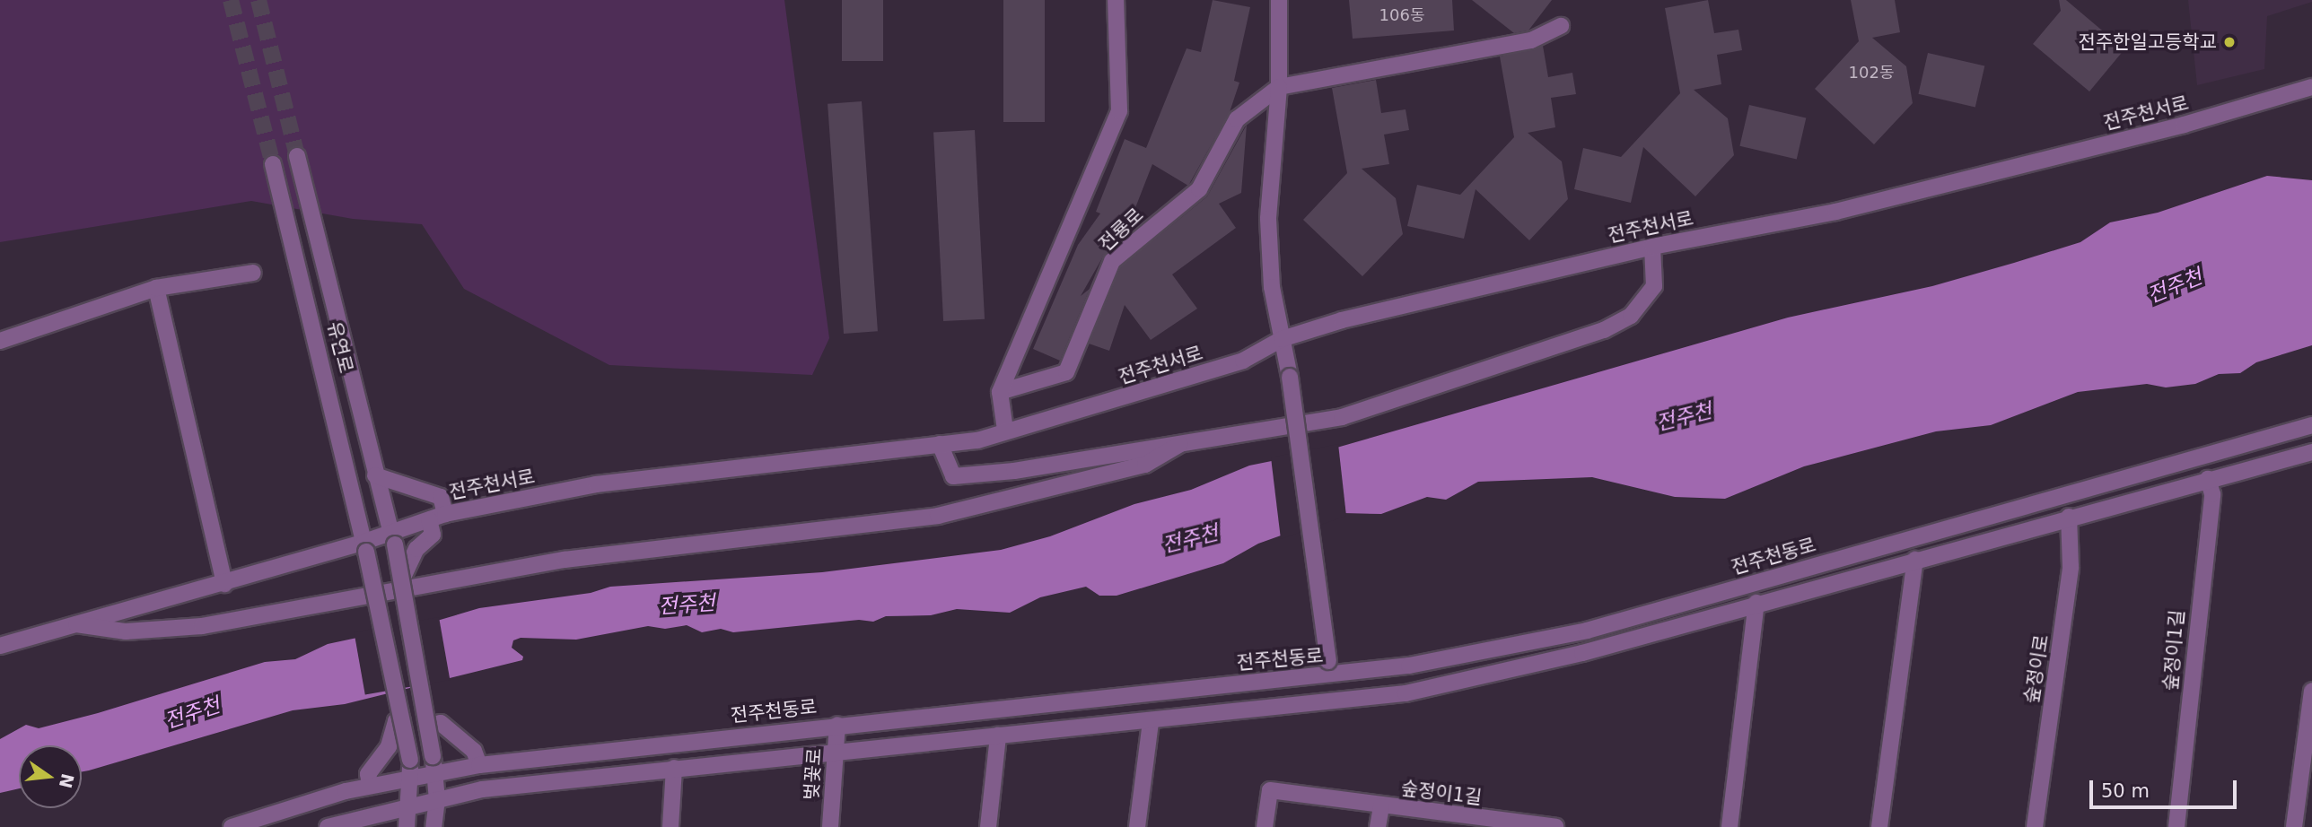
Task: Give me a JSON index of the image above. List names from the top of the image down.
{
  "streets": {
    "street": [
      "전주천서로",
      "전룡로",
      "유연로",
      "전주천동로",
      "숲정이1길",
      "숲정이로",
      "벚꽃로"
    ]
  },
  "crossings": [
    ["전주천서로", "유연로"],
    ["유연로", "전주천동로"],
    ["전주천동로", "벚꽃로"]
  ],
  "water": ["전주천"],
  "places": ["전주한일고등학교"],
  "house_numbers": ["106동", "102동"],
  "scale_bar": "50 m",
  "north": "right"
}
